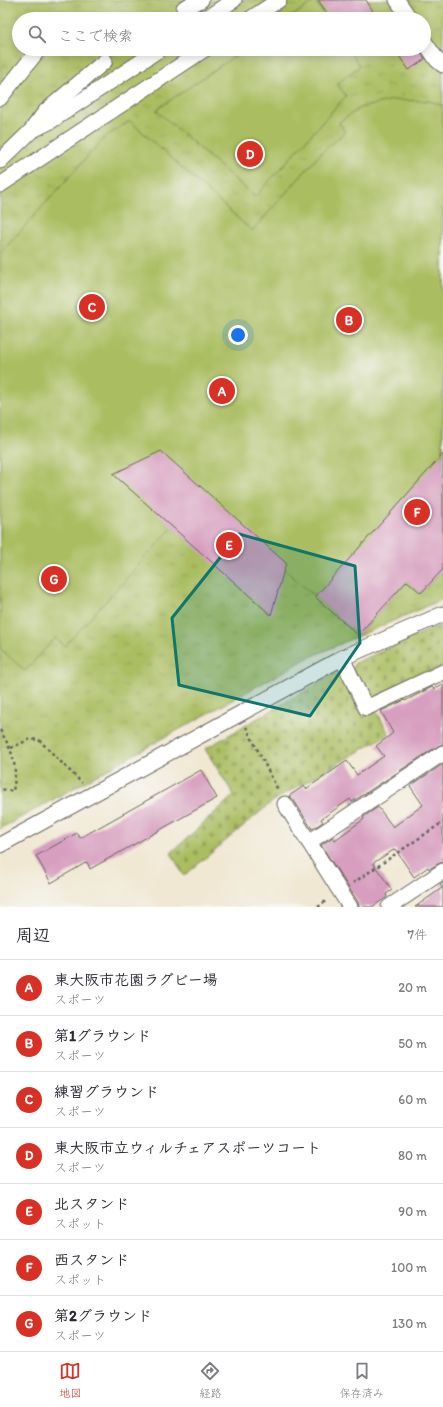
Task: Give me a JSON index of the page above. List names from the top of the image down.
{
  "page": {
    "search": "ここで検索",
    "pins": [
      "D",
      "C",
      "B",
      "A",
      "F",
      "E",
      "G"
    ],
    "heading": ["周辺", "7件"],
    "list": [
      {
        "mark": "A",
        "name": "東大阪市花園ラグビー場",
        "note": "スポーツ",
        "value": "20 m"
      },
      {
        "mark": "B",
        "name": "第1グラウンド",
        "note": "スポーツ",
        "value": "50 m"
      },
      {
        "mark": "C",
        "name": "練習グラウンド",
        "note": "スポーツ",
        "value": "60 m"
      },
      {
        "mark": "D",
        "name": "東大阪市立ウィルチェアスポーツコート",
        "note": "スポーツ",
        "value": "80 m"
      },
      {
        "mark": "E",
        "name": "北スタンド",
        "note": "スポット",
        "value": "90 m"
      },
      {
        "mark": "F",
        "name": "西スタンド",
        "note": "スポット",
        "value": "100 m"
      },
      {
        "mark": "G",
        "name": "第2グラウンド",
        "note": "スポーツ",
        "value": "130 m"
      }
    ],
    "nav": ["地図", "経路", "保存済み"]
  }
}
